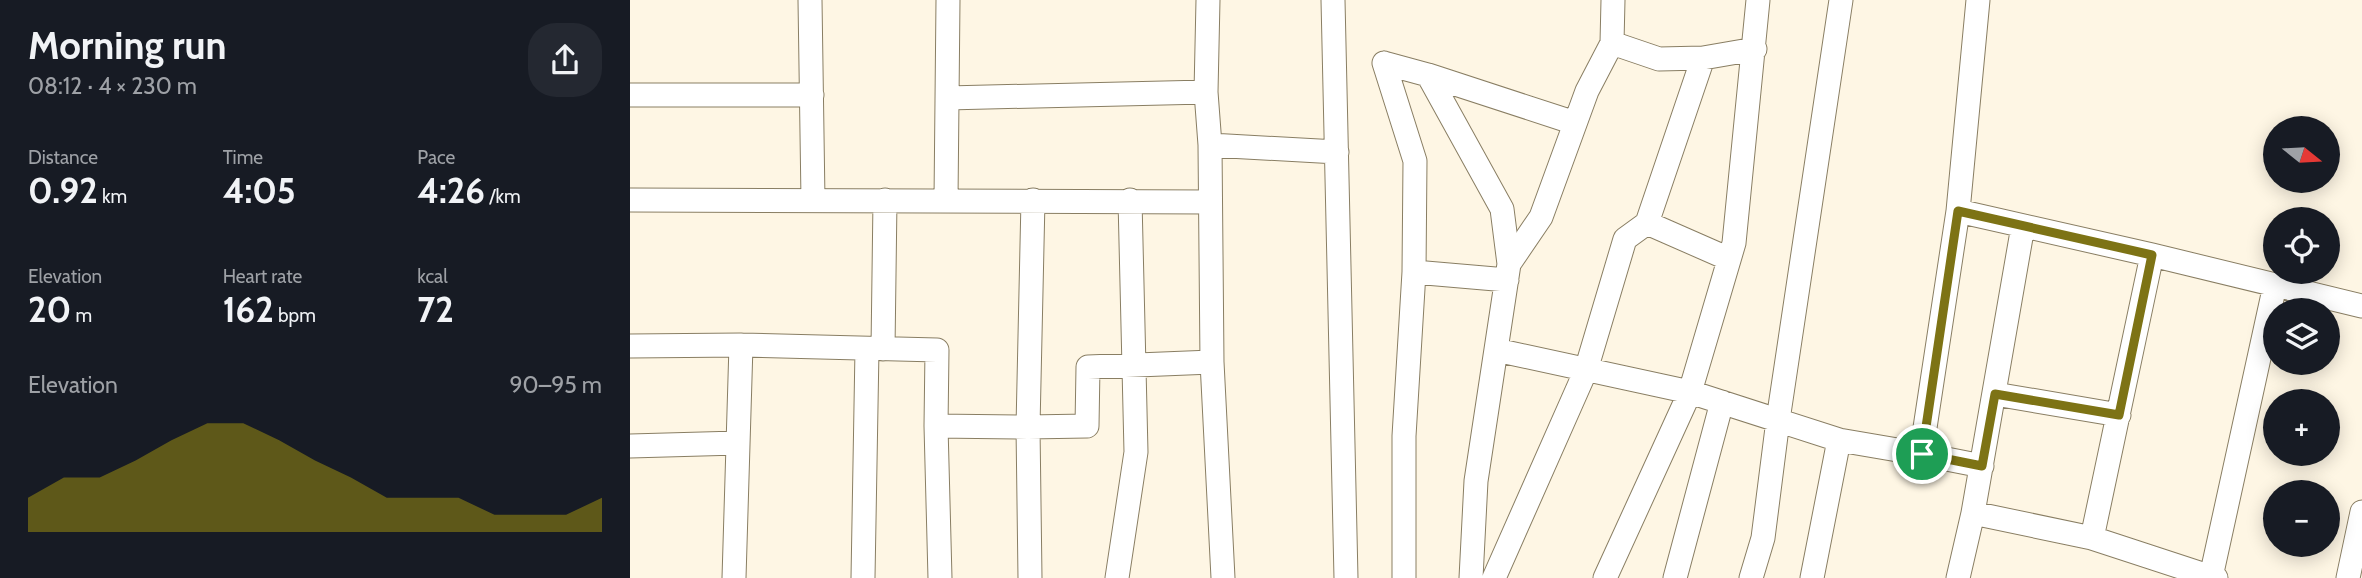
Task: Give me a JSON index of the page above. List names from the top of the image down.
{
  "north": "right",
  "page": {
    "heading": ["Morning run", "08:12 · 4 × 230 m"],
    "map_buttons": ["+", "−"],
    "stats": [
      ["Distance", "0.92 km"],
      ["Time", "4:05"],
      ["Pace", "4:26 /km"],
      ["Elevation", "20 m"],
      ["Heart rate", "162 bpm"],
      ["kcal", "72"]
    ],
    "chart": ["Elevation", "90–95 m"]
  }
}
